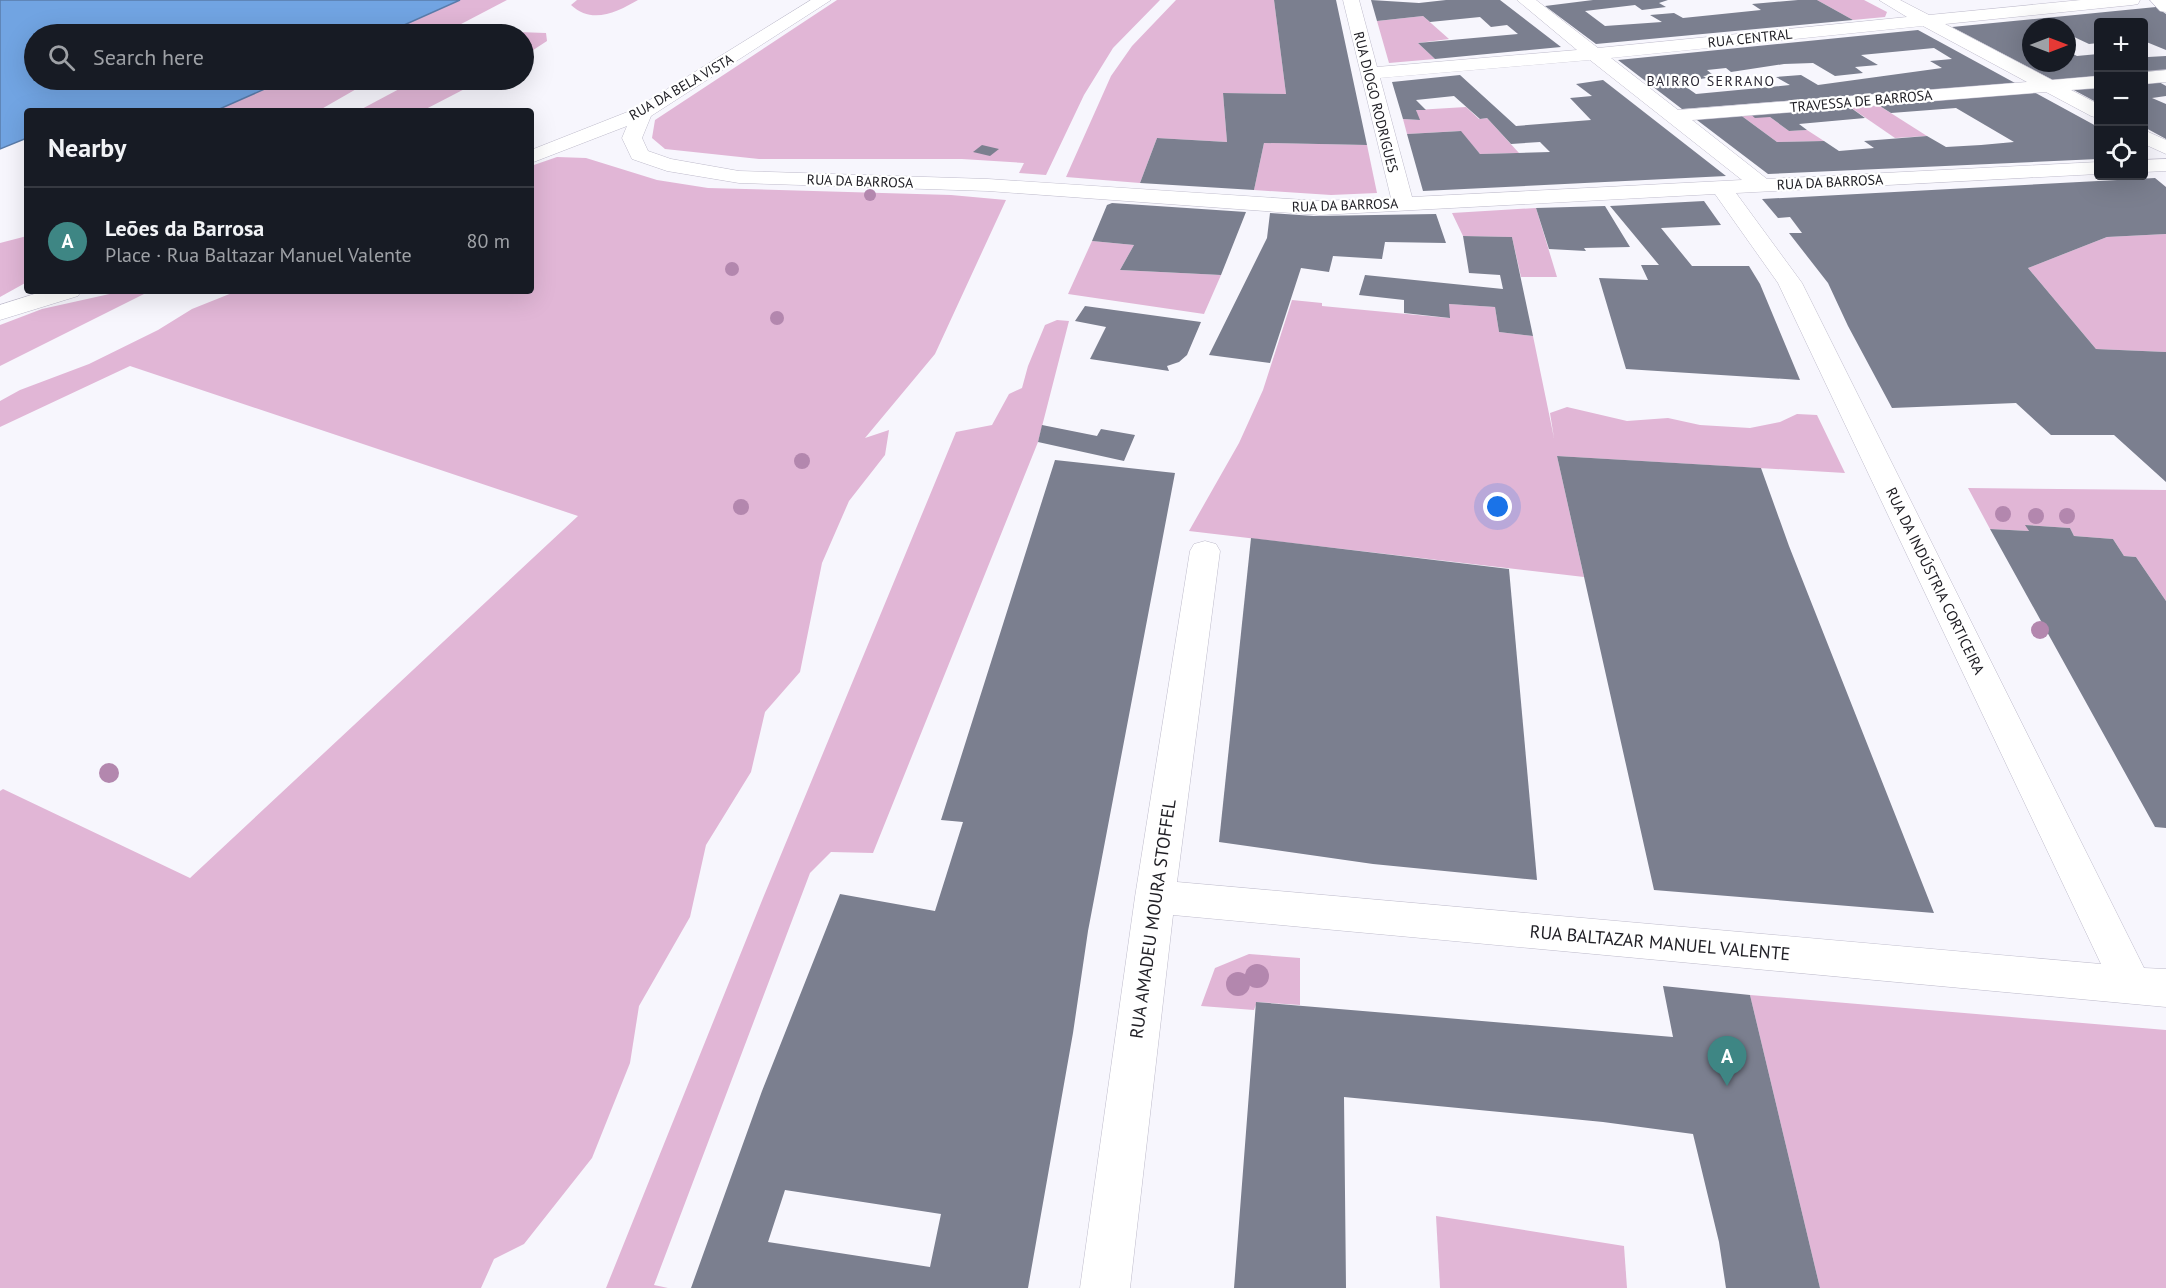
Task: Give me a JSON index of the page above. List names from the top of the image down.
{
  "streets": {
    "street": [
      "RUA CENTRAL",
      "RUA DA BELA VISTA",
      "TRAVESSA DE BARROSA",
      "RUA DIOGO RODRIGUES",
      "RUA DA BARROSA",
      "RUA DA INDÚSTRIA CORTICEIRA",
      "RUA AMADEU MOURA STOFFEL",
      "RUA BALTAZAR MANUEL VALENTE"
    ]
  },
  "crossings": [
    ["RUA CENTRAL", "RUA DIOGO RODRIGUES"],
    ["RUA DA BELA VISTA", "RUA DA BARROSA"],
    ["RUA DIOGO RODRIGUES", "RUA DA BARROSA"],
    ["RUA DA BARROSA", "RUA DA INDÚSTRIA CORTICEIRA"],
    ["RUA DA INDÚSTRIA CORTICEIRA", "RUA BALTAZAR MANUEL VALENTE"],
    ["RUA AMADEU MOURA STOFFEL", "RUA BALTAZAR MANUEL VALENTE"]
  ],
  "districts": ["BAIRRO SERRANO"],
  "north": "right",
  "page": {
    "map_buttons": ["+", "−"],
    "search": "Search here",
    "heading": "Nearby",
    "list": [
      {
        "mark": "A",
        "name": "Leões da Barrosa",
        "note": "Place · Rua Baltazar Manuel Valente",
        "value": "80 m"
      }
    ],
    "pins": "A"
  }
}
